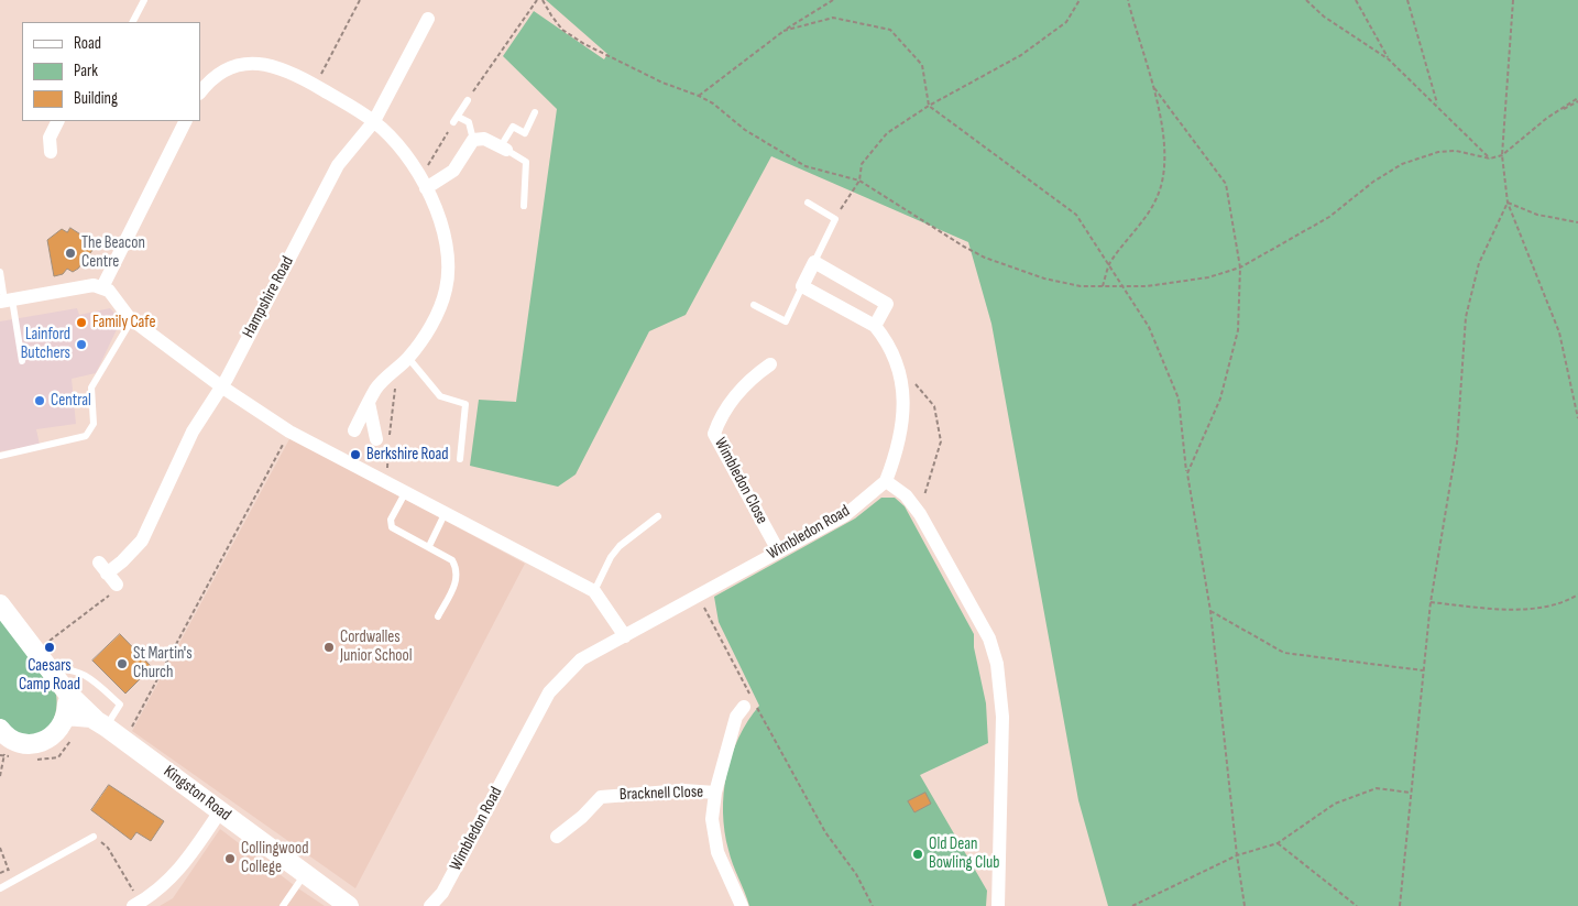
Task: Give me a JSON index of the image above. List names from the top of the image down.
{
  "streets": {
    "street": [
      "Hampshire Road",
      "Wimbledon Close",
      "Wimbledon Road",
      "Kingston Road",
      "Bracknell Close"
    ]
  },
  "crossings": [
    ["Wimbledon Close", "Wimbledon Road"]
  ],
  "places": [
    "The Beacon Centre",
    "Family Cafe",
    "Lainford Butchers",
    "Central",
    "Berkshire Road",
    "Caesars Camp Road",
    "Cordwalles Junior School",
    "St Martin's Church",
    "Old Dean Bowling Club",
    "Collingwood College"
  ],
  "legend": ["Road", "Park", "Building"]
}
